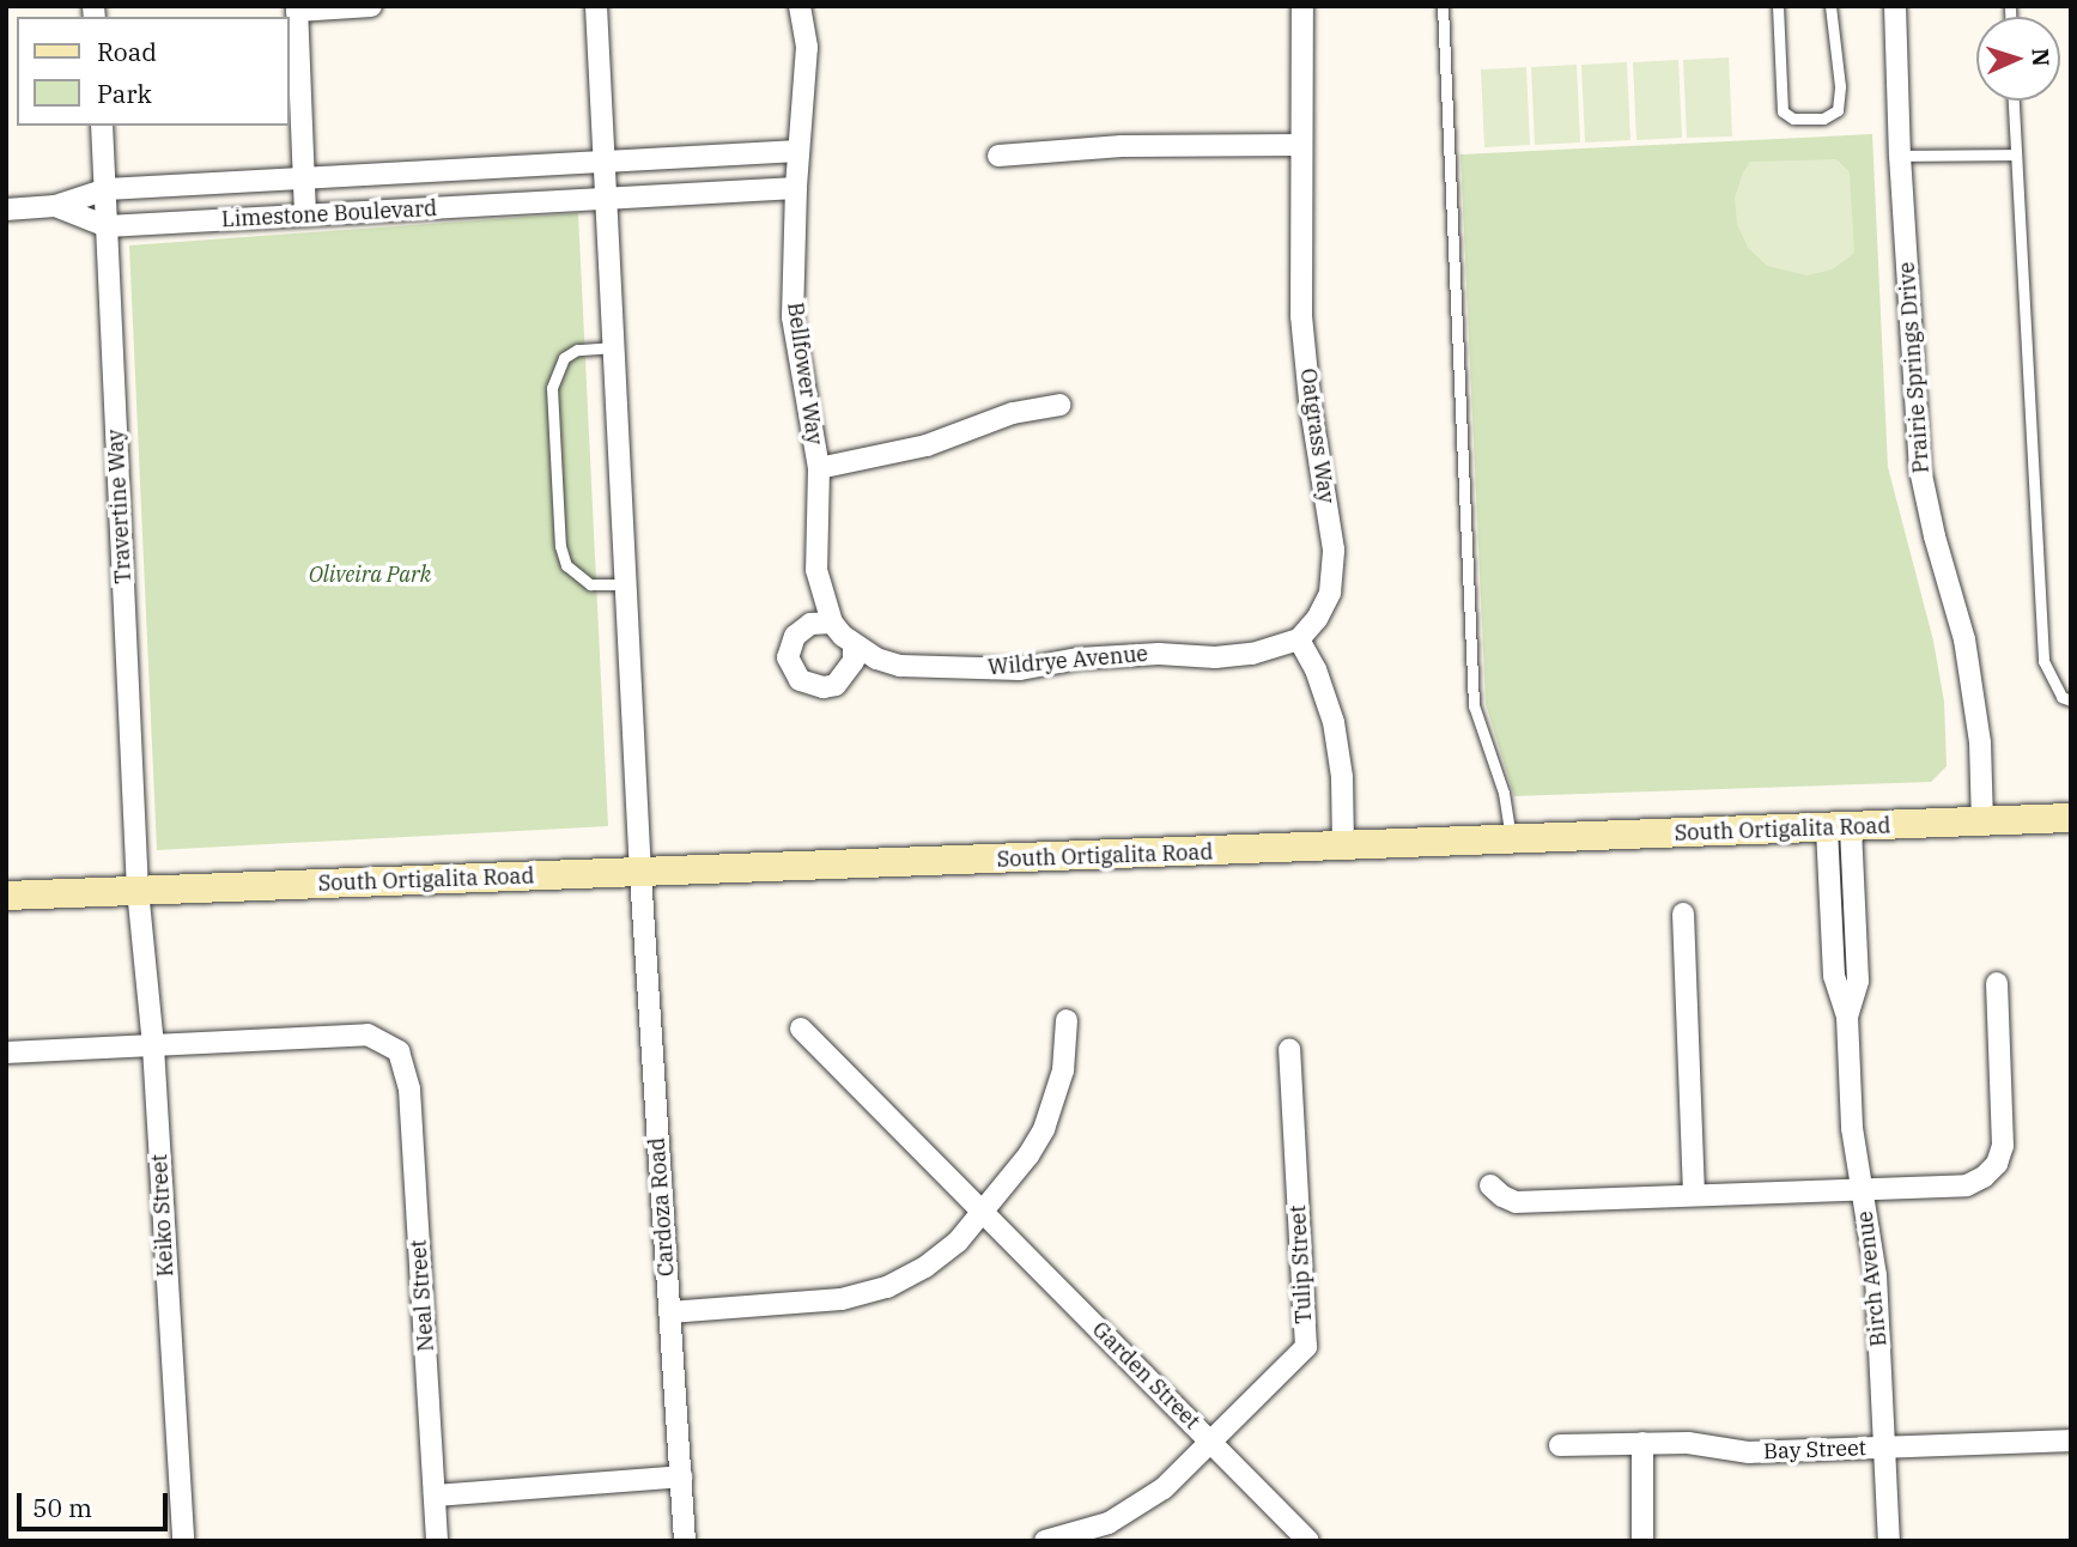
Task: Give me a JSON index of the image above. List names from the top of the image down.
{
  "streets": {
    "street": [
      "Limestone Boulevard",
      "Prairie Springs Drive",
      "Bellfower Way",
      "Oatgrass Way",
      "Travertine Way",
      "Wildrye Avenue",
      "South Ortigalita Road",
      "Cardoza Road",
      "Keiko Street",
      "Tulip Street",
      "Birch Avenue",
      "Neal Street",
      "Garden Street",
      "Bay Street"
    ]
  },
  "crossings": [
    ["Limestone Boulevard", "Bellfower Way"],
    ["Limestone Boulevard", "Travertine Way"],
    ["Limestone Boulevard", "Cardoza Road"],
    ["Prairie Springs Drive", "South Ortigalita Road"],
    ["Bellfower Way", "Wildrye Avenue"],
    ["Oatgrass Way", "Wildrye Avenue"],
    ["Travertine Way", "South Ortigalita Road"],
    ["Travertine Way", "Keiko Street"],
    ["South Ortigalita Road", "Cardoza Road"],
    ["South Ortigalita Road", "Keiko Street"],
    ["South Ortigalita Road", "Birch Avenue"],
    ["Keiko Street", "Neal Street"],
    ["Tulip Street", "Garden Street"],
    ["Birch Avenue", "Bay Street"]
  ],
  "parks": ["Oliveira Park"],
  "legend": ["Road", "Park"],
  "scale_bar": "50 m",
  "north": "right"
}
